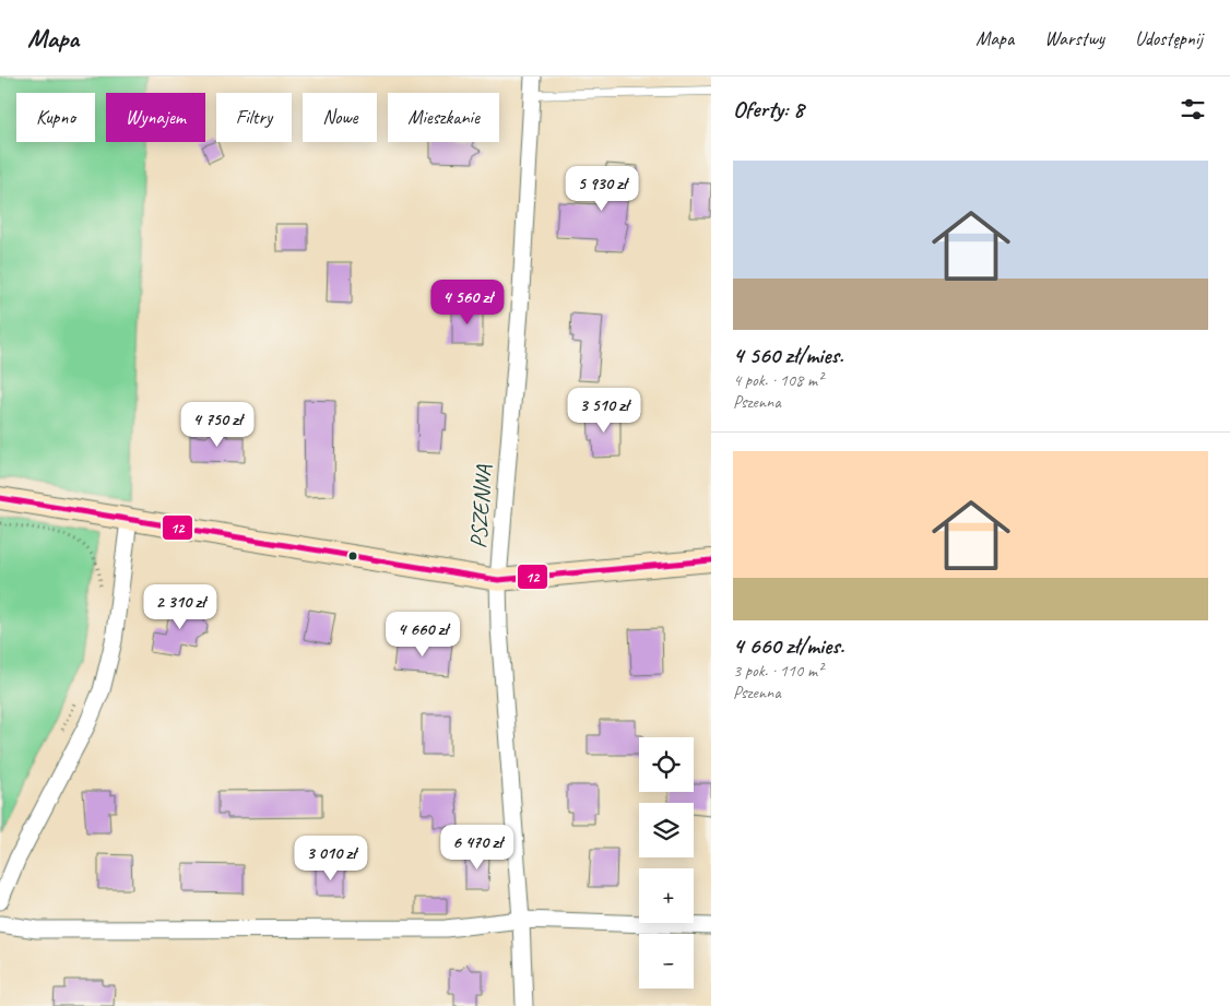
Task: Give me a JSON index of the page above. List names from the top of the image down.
{
  "streets": {
    "street": ["PSZENNA"]
  },
  "lines": ["transit line 12"],
  "page": {
    "header": "Mapa",
    "nav": ["Mapa", "Warstwy", "Udostępnij"],
    "heading": "Oferty: 8",
    "chip": [
      "Kupno",
      "Wynajem",
      "Filtry",
      "Nowe",
      "Mieszkanie"
    ],
    "list": [
      {
        "name": "4 560 zł/mies.",
        "note": "4 pok. · 108 m² · Pszenna"
      },
      {
        "name": "4 660 zł/mies.",
        "note": "3 pok. · 110 m² · Pszenna"
      }
    ],
    "price": [
      "5 930 zł",
      "4 560 zł",
      "3 510 zł",
      "4 750 zł",
      "2 310 zł",
      "4 660 zł",
      "6 470 zł",
      "3 010 zł"
    ],
    "map_buttons": ["+", "−"]
  }
}
